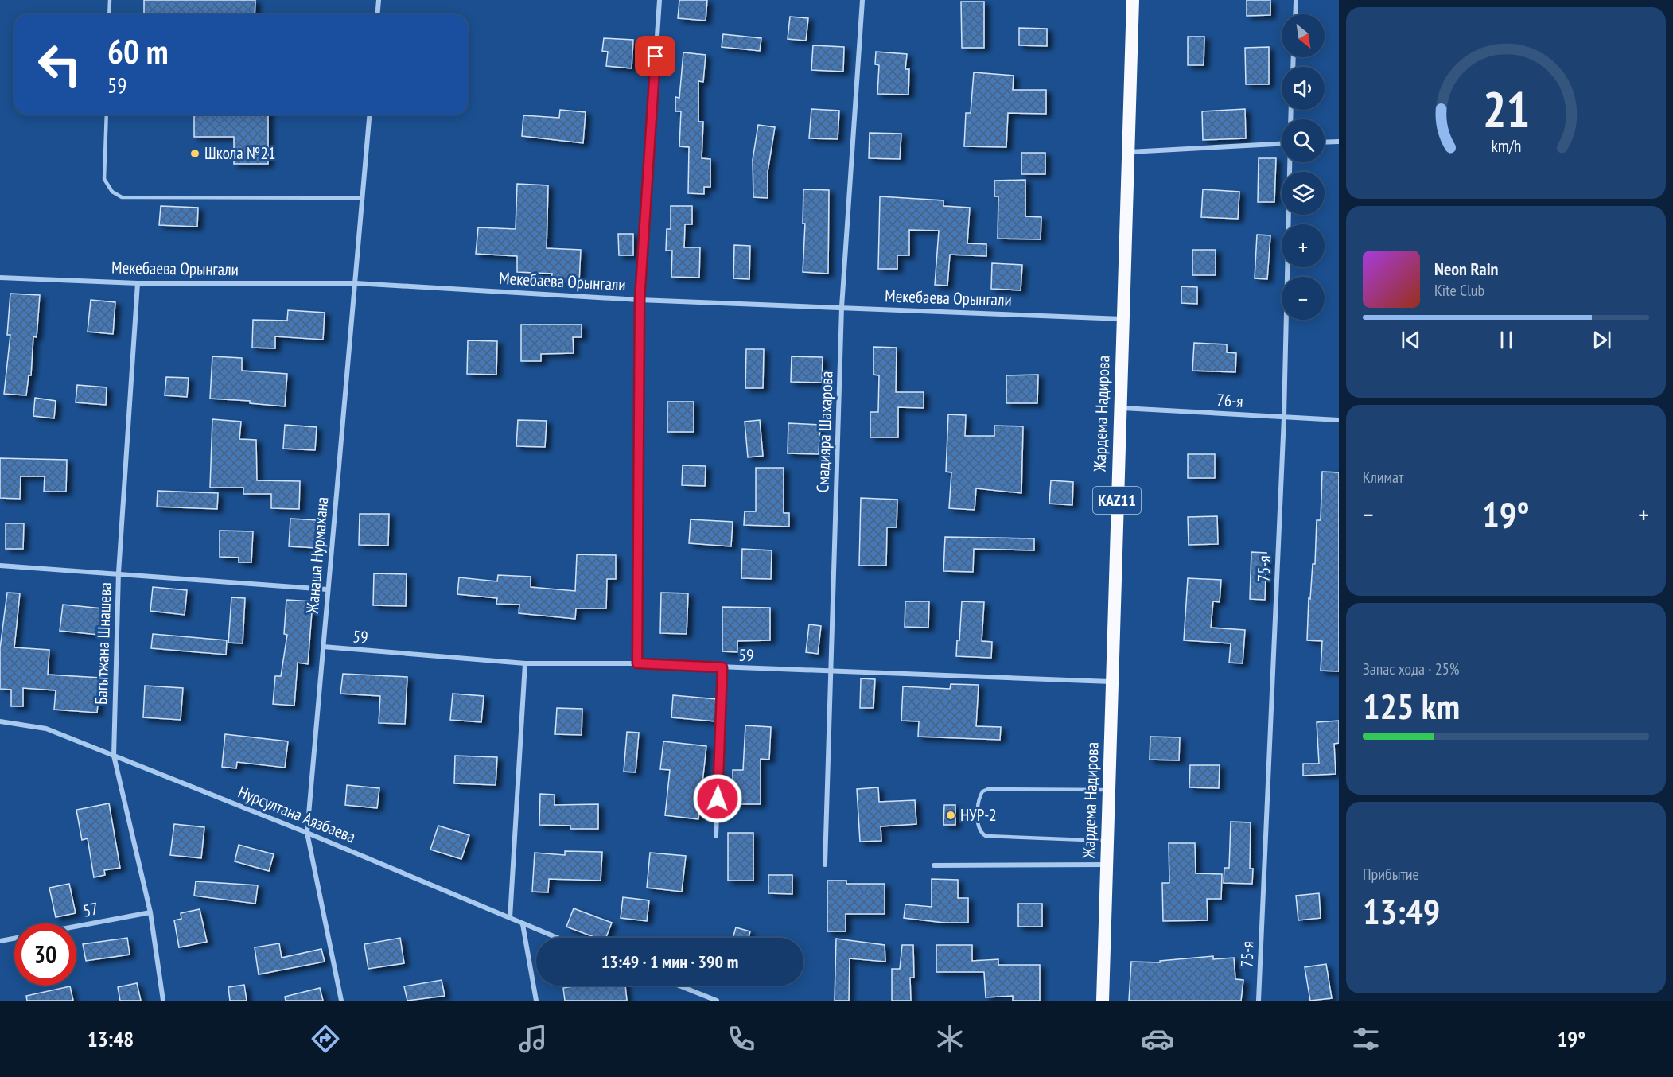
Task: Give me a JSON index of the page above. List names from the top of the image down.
{
  "streets": {
    "highway": ["Жардема Надирова", "KAZ11"],
    "street": [
      "Мекебаева Орынгали",
      "76-я",
      "Смадияра Шахарова",
      "Жанаша Нурмахана",
      "75-я",
      "59",
      "Багытжана Шнашева",
      "Нурсултана Аязбаева",
      "57"
    ]
  },
  "crossings": [
    ["Мекебаева Орынгали", "Жардема Надирова"],
    ["Мекебаева Орынгали", "Смадияра Шахарова"],
    ["Мекебаева Орынгали", "Жанаша Нурмахана"],
    ["Мекебаева Орынгали", "Багытжана Шнашева"],
    ["76-я", "Жардема Надирова"],
    ["76-я", "75-я"],
    ["Жардема Надирова", "59"],
    ["Смадияра Шахарова", "59"],
    ["Жанаша Нурмахана", "59"],
    ["Жанаша Нурмахана", "Нурсултана Аязбаева"],
    ["Багытжана Шнашева", "Нурсултана Аязбаева"],
    ["Багытжана Шнашева", "57"]
  ],
  "places": ["Школа №21", "НУР-2"],
  "north": "bottom right",
  "page": {
    "map_buttons": ["+", "−"],
    "turn": ["60 m", "59"],
    "song": ["Neon Rain", "Kite Club"],
    "tile": [
      "Климат",
      ["Запас хода · 25%", "125 km"],
      ["Прибытие", "13:49"]
    ],
    "heat": ["−", "19°", "+"],
    "limit": "30",
    "trip": "13:49 · 1 мин · 390 m",
    "tabs": ["13:48", "19°"],
    "gauge": ["21", "km/h"]
  }
}
